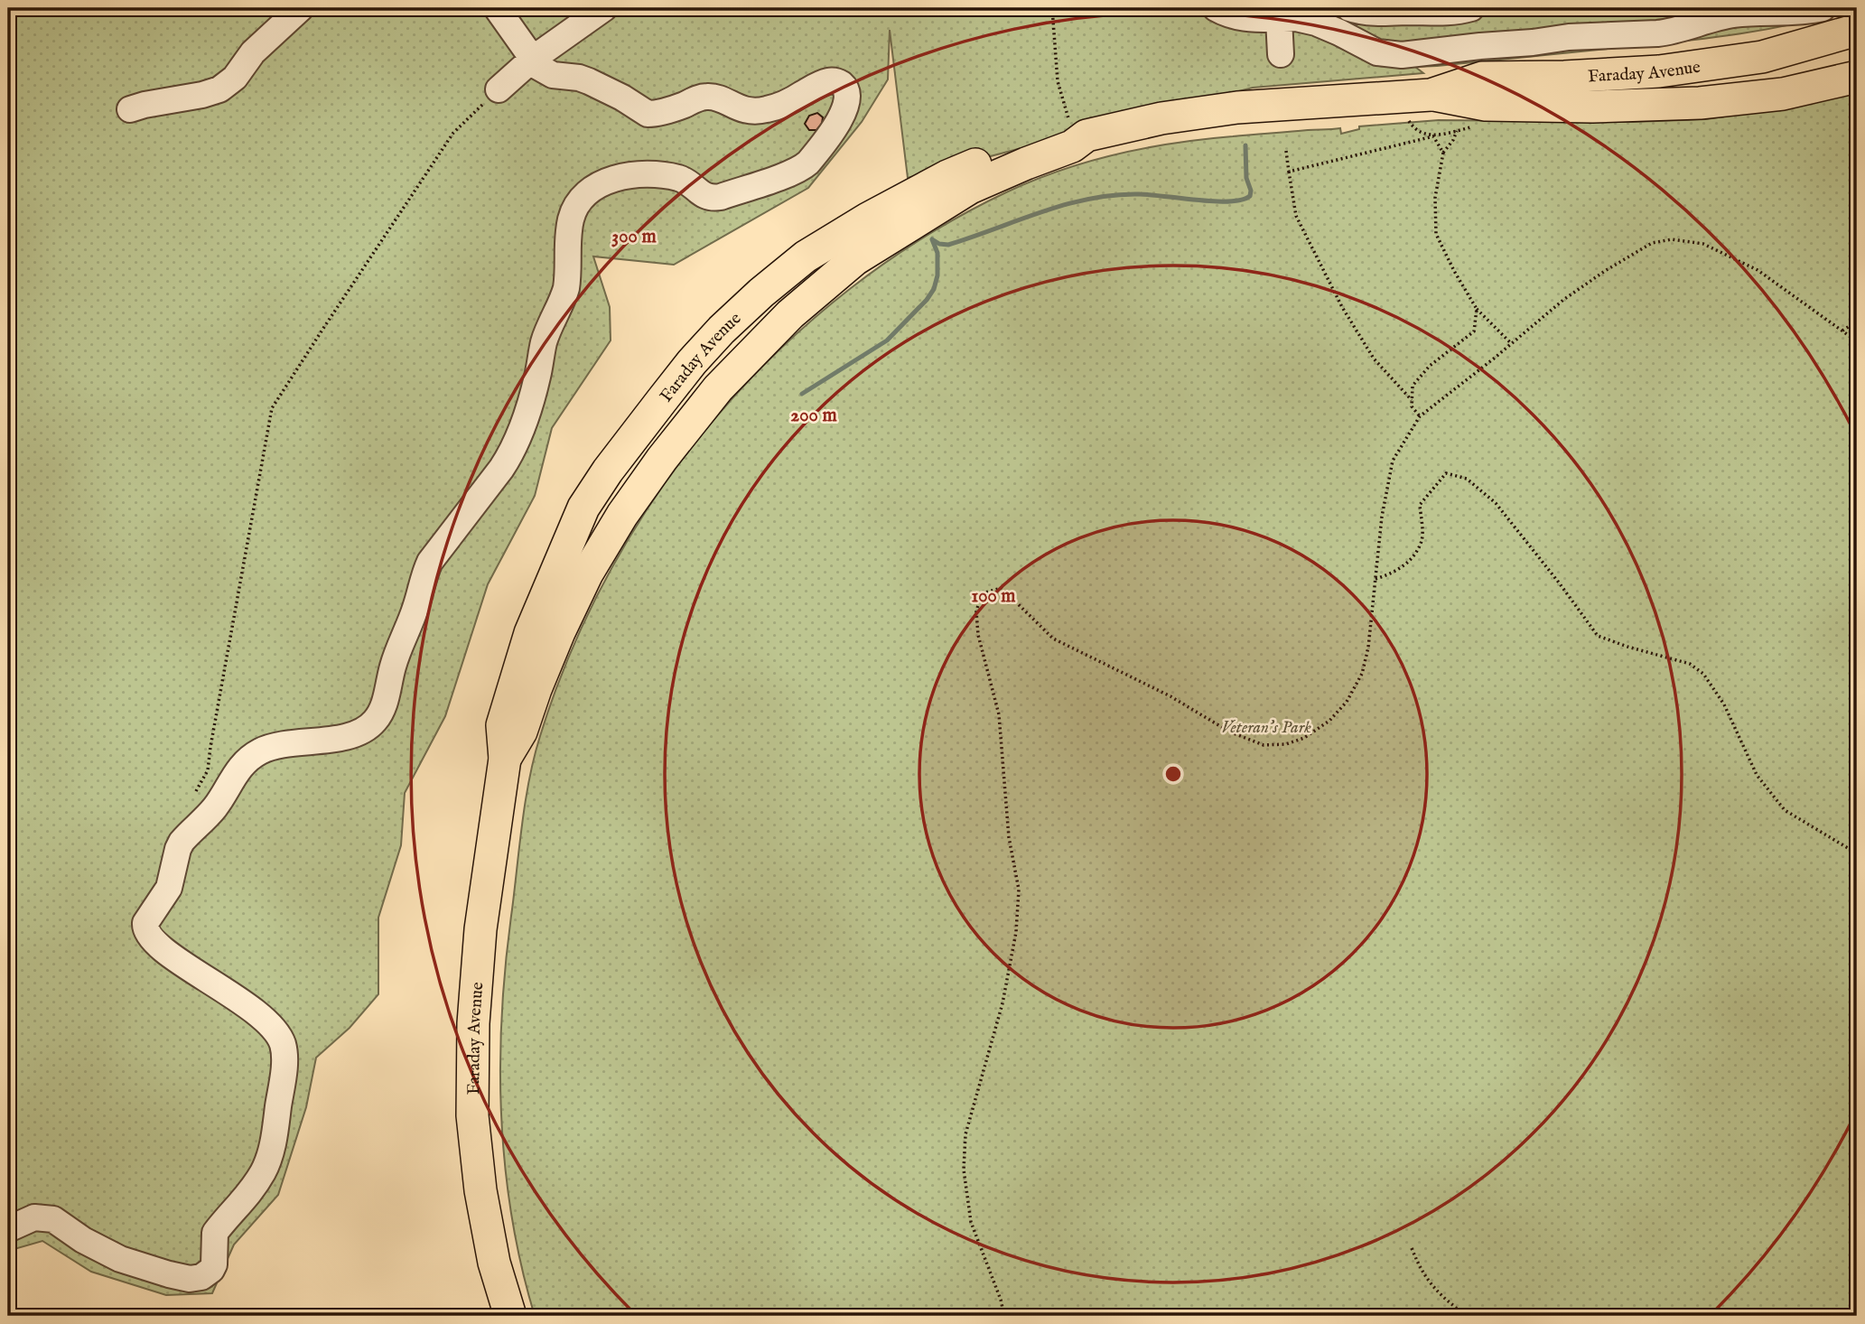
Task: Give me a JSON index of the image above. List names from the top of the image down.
{
  "streets": {
    "main road": ["Faraday Avenue"]
  },
  "parks": ["Veteran's Park"],
  "rings": ["300 m", "200 m", "100 m"]
}
